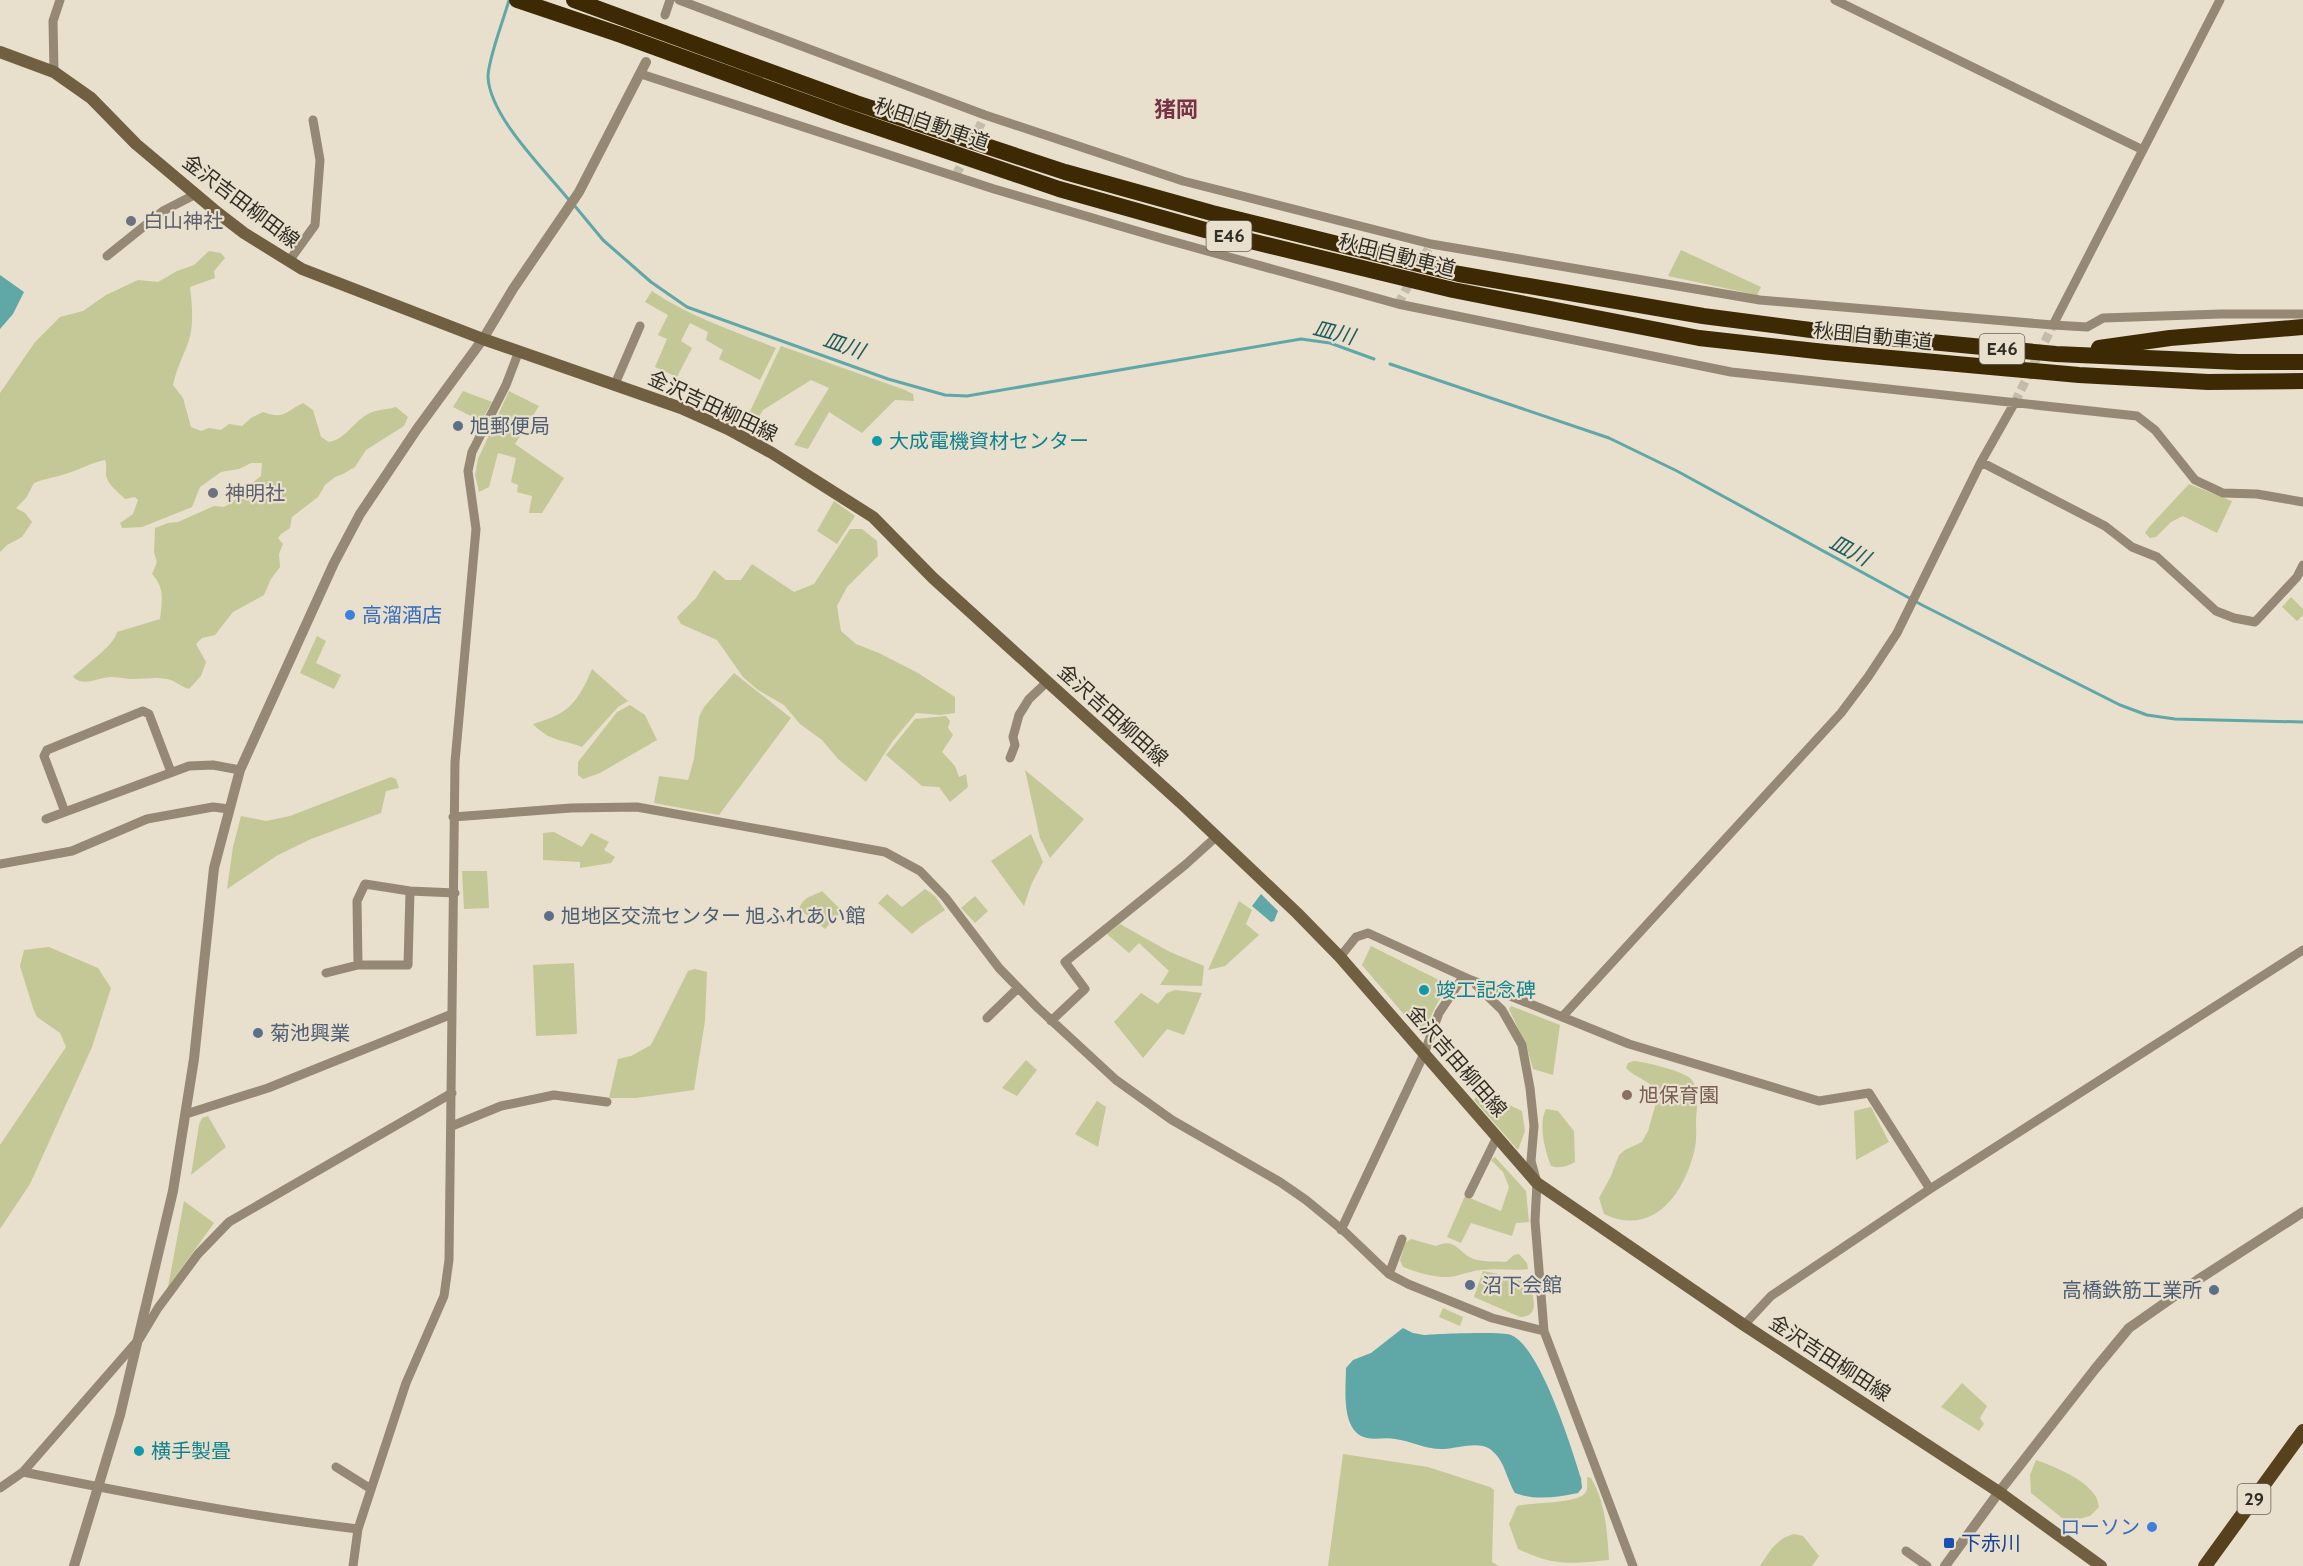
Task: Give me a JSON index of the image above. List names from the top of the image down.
{
  "streets": {
    "highway": ["秋田自動車道", "E46"],
    "main road": ["金沢吉田柳田線", "29"]
  },
  "districts": ["猪岡"],
  "water": ["皿川"],
  "places": {
    "other": [
      "白山神社",
      "旭郵便局",
      "大成電機資材センター",
      "神明社",
      "高溜酒店",
      "旭地区交流センター 旭ふれあい館",
      "竣工記念碑",
      "菊池興業",
      "旭保育園",
      "沼下会館",
      "高橋鉄筋工業所",
      "横手製畳",
      "ローソン"
    ],
    "transit": ["下赤川"]
  }
}
